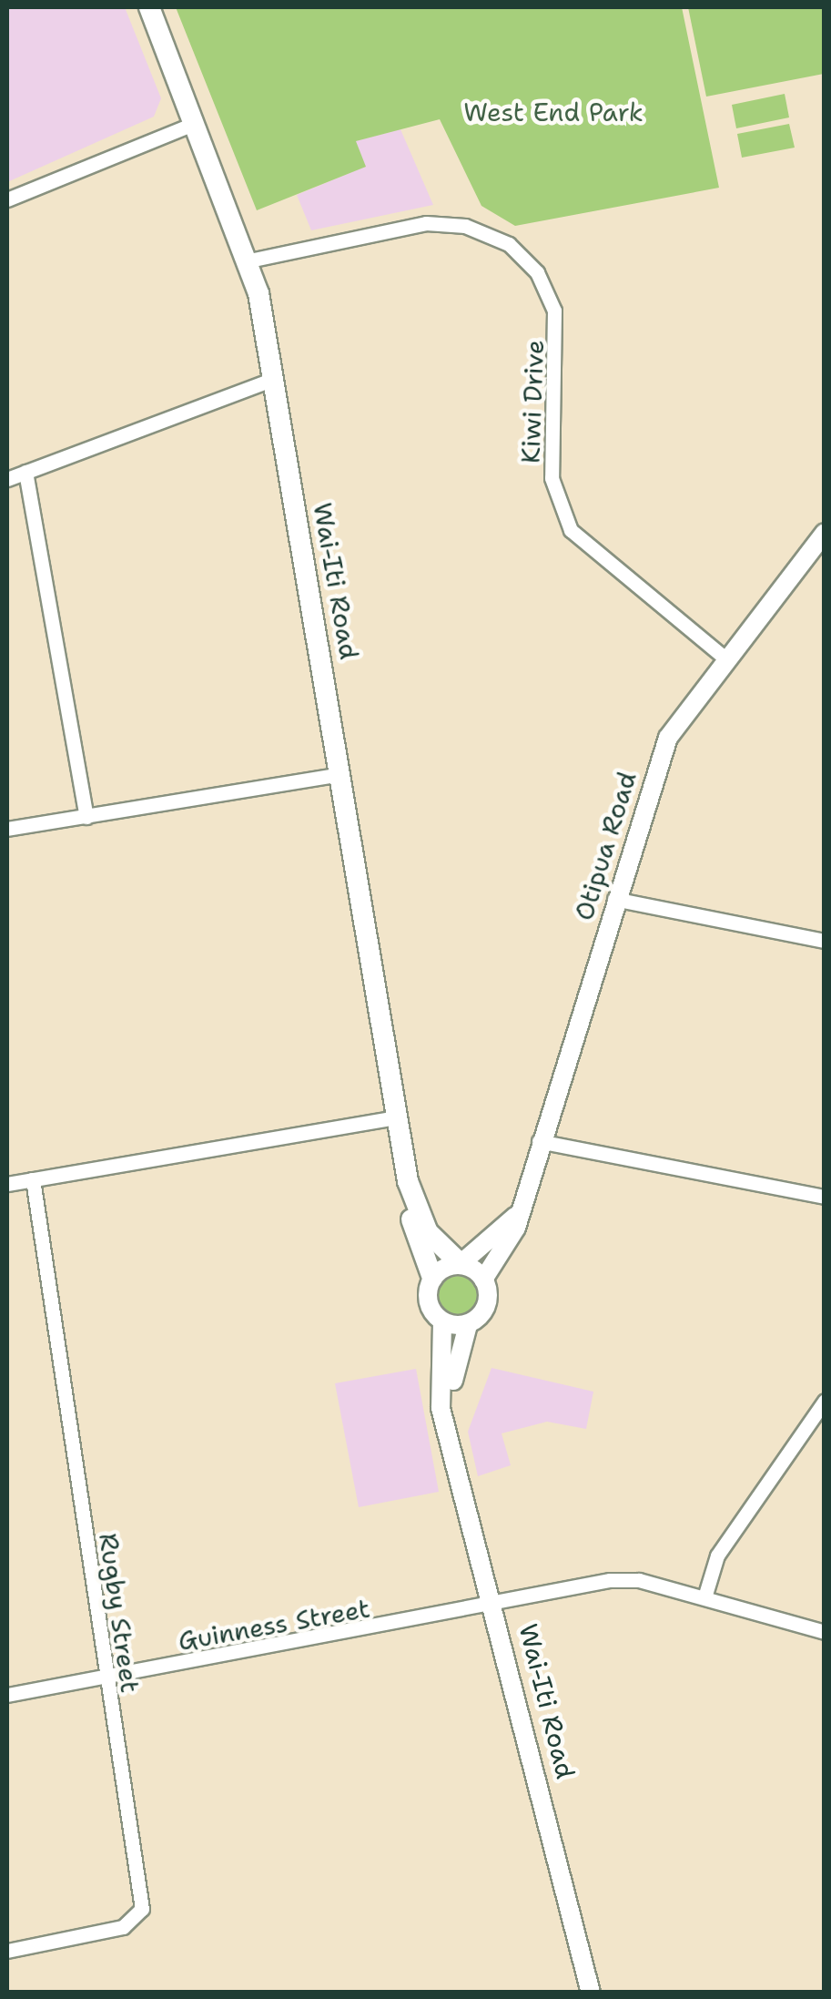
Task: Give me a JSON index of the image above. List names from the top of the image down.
{
  "streets": {
    "main road": ["Wai-Iti Road"],
    "street": [
      "Kiwi Drive",
      "Otipua Road",
      "Rugby Street",
      "Guinness Street"
    ]
  },
  "crossings": [
    ["Kiwi Drive", "Wai-Iti Road"],
    ["Kiwi Drive", "Otipua Road"],
    ["Wai-Iti Road", "Otipua Road"],
    ["Wai-Iti Road", "Guinness Street"],
    ["Rugby Street", "Guinness Street"]
  ],
  "parks": ["West End Park"]
}
